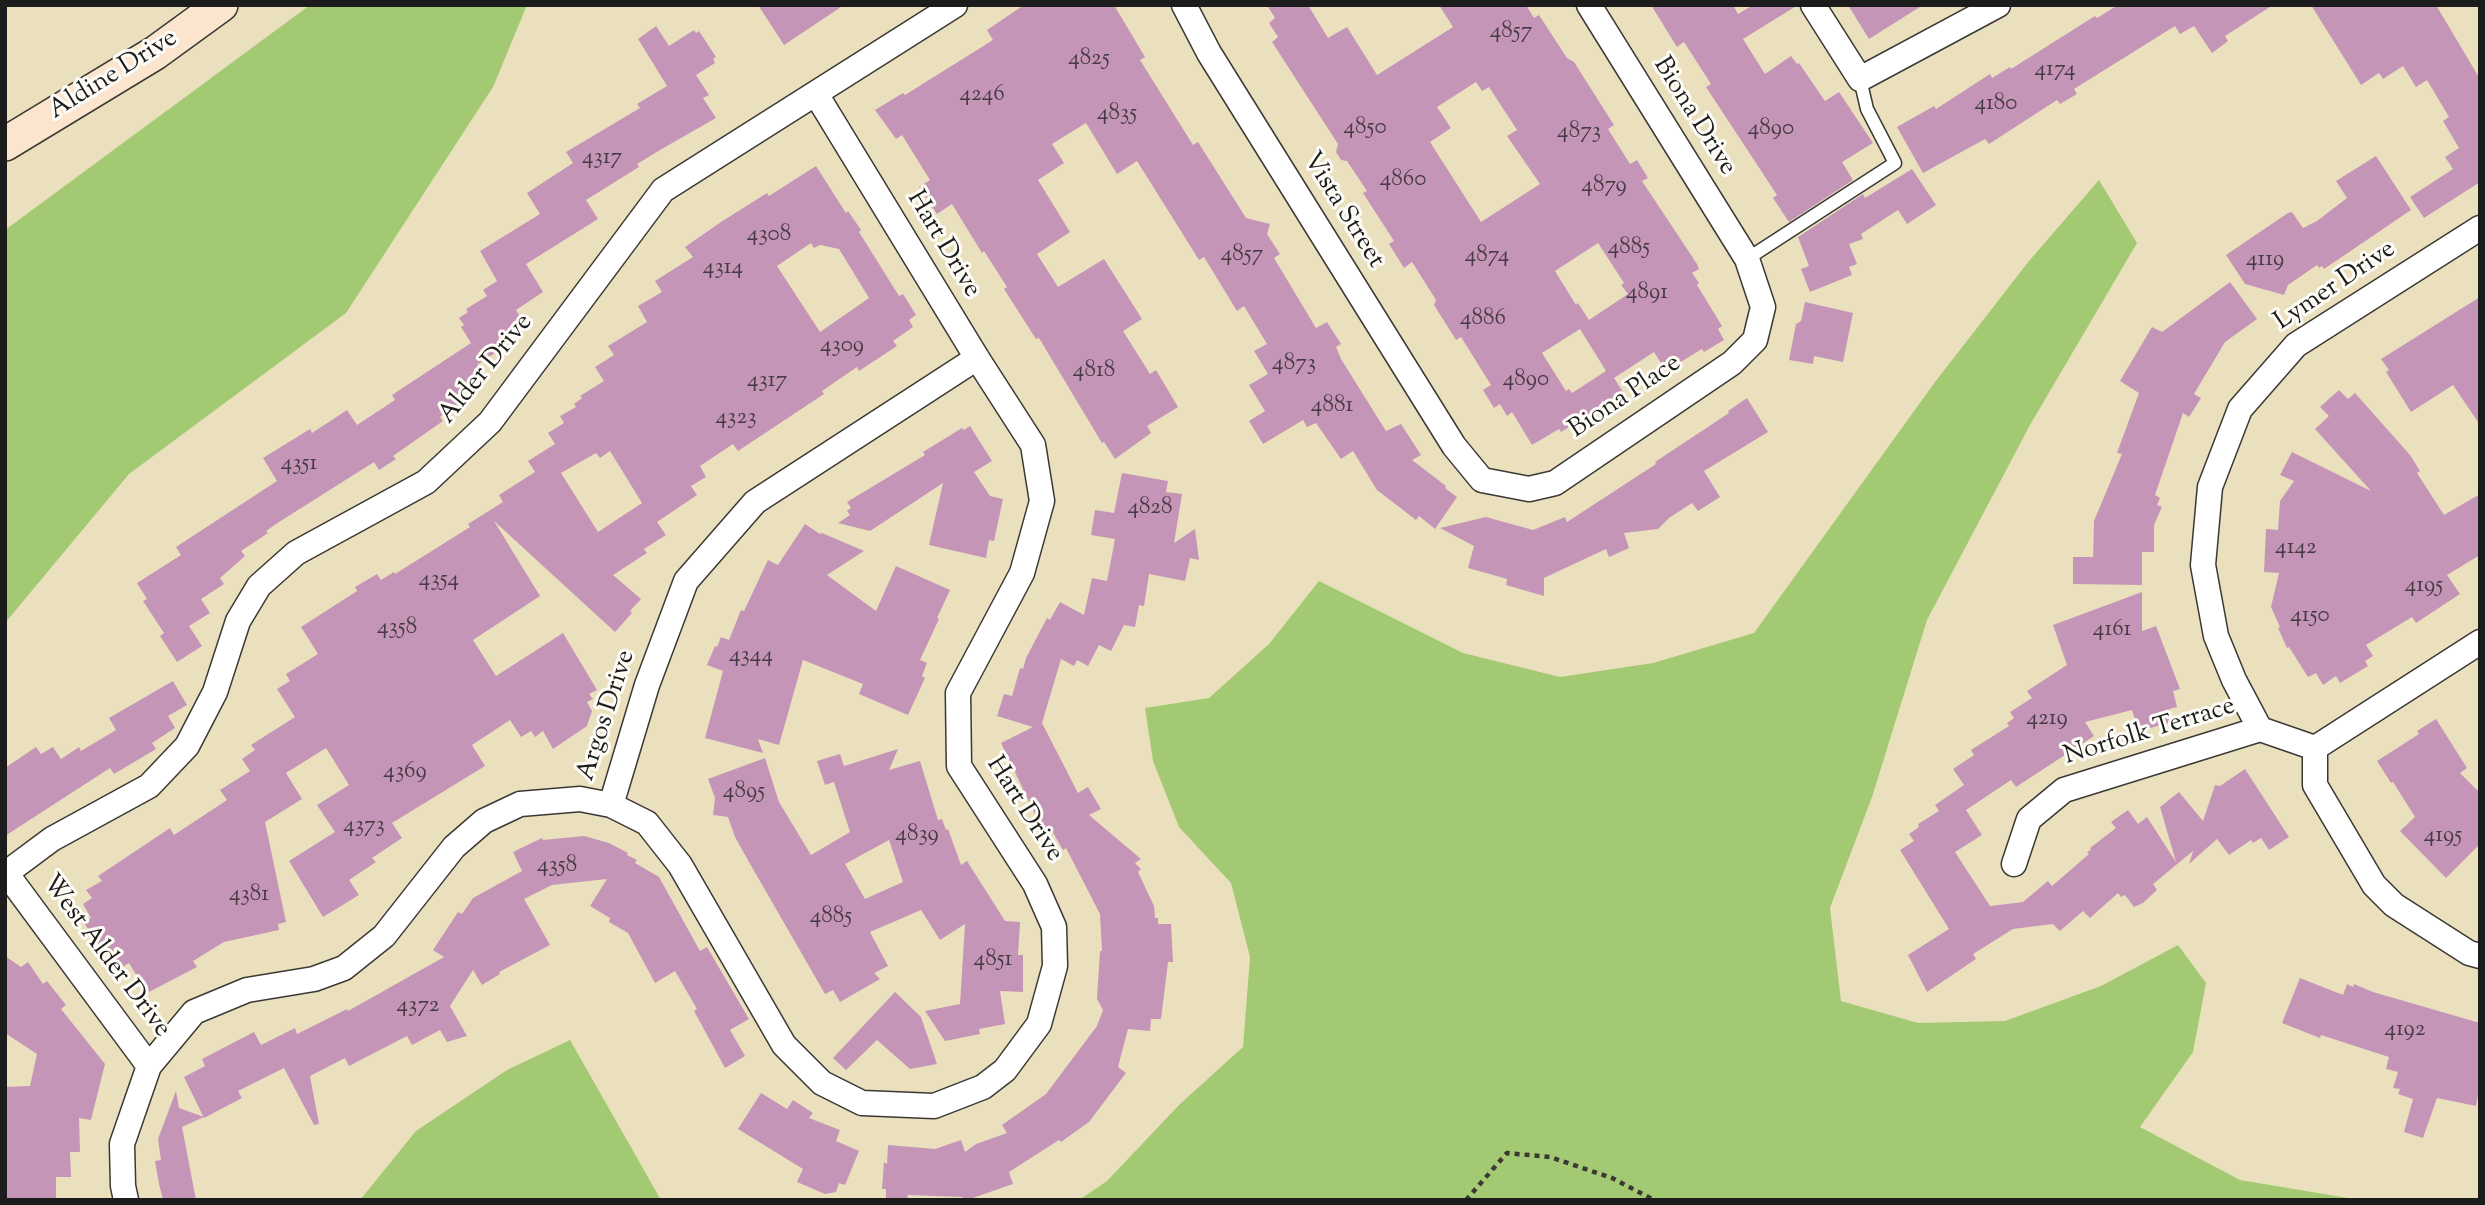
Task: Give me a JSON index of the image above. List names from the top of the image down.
{
  "streets": {
    "main road": ["Aldine Drive"],
    "street": [
      "Biona Drive",
      "Vista Street",
      "Hart Drive",
      "Lymer Drive",
      "Alder Drive",
      "Biona Place",
      "Argos Drive",
      "Norfolk Terrace",
      "West Alder Drive"
    ]
  },
  "crossings": [
    ["Biona Drive", "Biona Place"],
    ["Vista Street", "Biona Place"],
    ["Hart Drive", "Alder Drive"],
    ["Hart Drive", "Argos Drive"],
    ["Lymer Drive", "Norfolk Terrace"],
    ["Alder Drive", "West Alder Drive"],
    ["Argos Drive", "West Alder Drive"]
  ],
  "house_numbers": [
    "4857",
    "4825",
    "4174",
    "4246",
    "4180",
    "4835",
    "4850",
    "4890",
    "4873",
    "4317",
    "4860",
    "4879",
    "4308",
    "4885",
    "4857",
    "4874",
    "4119",
    "4314",
    "4891",
    "4886",
    "4309",
    "4873",
    "4818",
    "4890",
    "4317",
    "4881",
    "4323",
    "4351",
    "4828",
    "4142",
    "4354",
    "4195",
    "4150",
    "4358",
    "4161",
    "4344",
    "4219",
    "4369",
    "4895",
    "4373",
    "4839",
    "4195",
    "4358",
    "4381",
    "4885",
    "4851",
    "4372",
    "4192"
  ]
}
